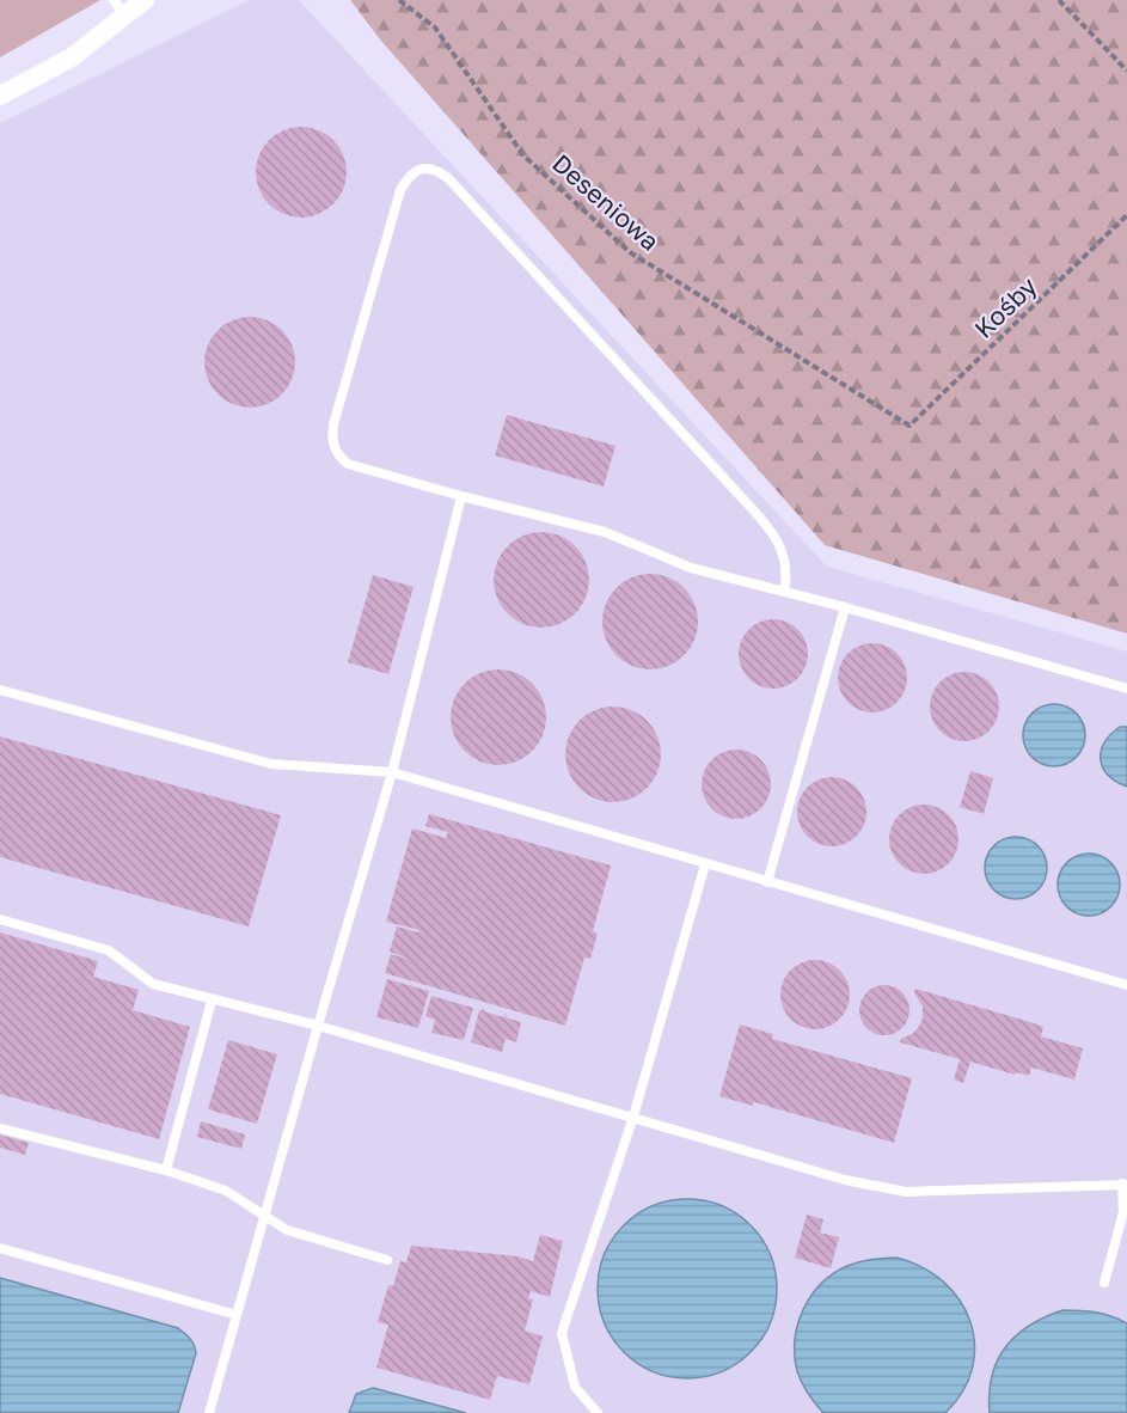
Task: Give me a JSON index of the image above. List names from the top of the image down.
{
  "streets": {
    "path": ["Deseniowa", "Kośby"]
  },
  "crossings": [
    ["Deseniowa", "Kośby"]
  ]
}
